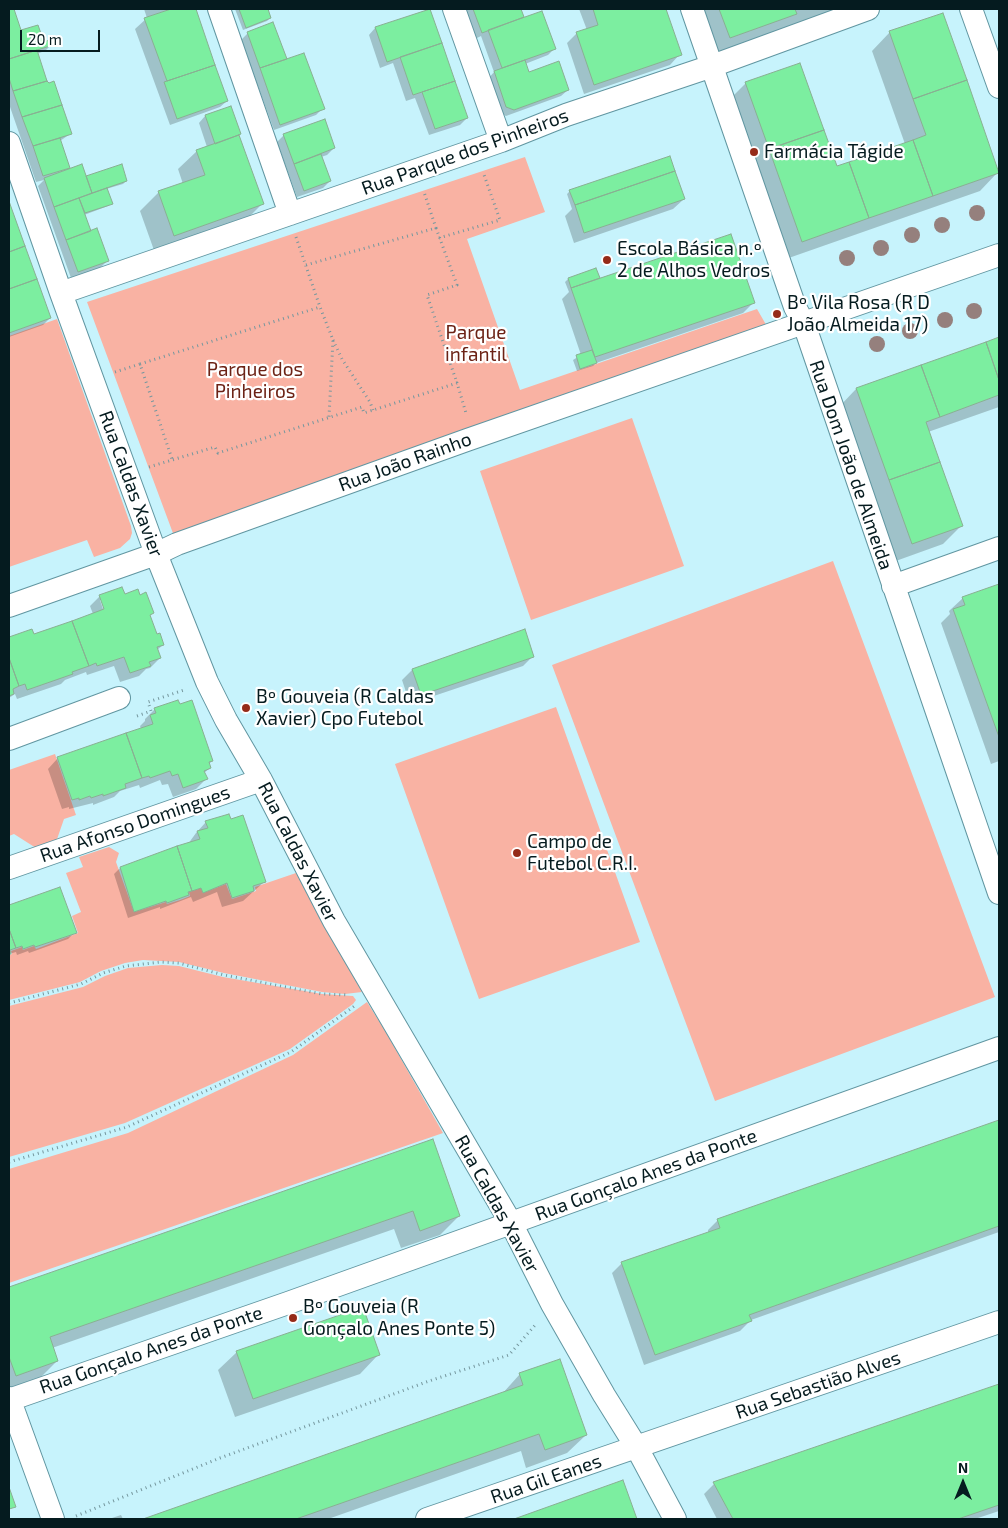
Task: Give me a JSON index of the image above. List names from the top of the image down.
{
  "streets": {
    "street": [
      "Rua Parque dos Pinheiros",
      "Rua João Rainho",
      "Rua Dom João de Almeida",
      "Rua Caldas Xavier",
      "Rua Afonso Domingues",
      "Rua Gonçalo Anes da Ponte",
      "Rua Sebastião Alves",
      "Rua Gil Eanes"
    ]
  },
  "crossings": [
    ["Rua Parque dos Pinheiros", "Rua Dom João de Almeida"],
    ["Rua Parque dos Pinheiros", "Rua Caldas Xavier"],
    ["Rua João Rainho", "Rua Dom João de Almeida"],
    ["Rua João Rainho", "Rua Caldas Xavier"],
    ["Rua Caldas Xavier", "Rua Afonso Domingues"],
    ["Rua Caldas Xavier", "Rua Gonçalo Anes da Ponte"],
    ["Rua Caldas Xavier", "Rua Sebastião Alves"],
    ["Rua Caldas Xavier", "Rua Gil Eanes"],
    ["Rua Sebastião Alves", "Rua Gil Eanes"]
  ],
  "parks": ["Parque infantil", "Parque dos Pinheiros"],
  "places": [
    "Farmácia Tágide",
    "Escola Básica n.º 2 de Alhos Vedros",
    "Bº Vila Rosa (R D João Almeida 17)",
    "Bº Gouveia (R Caldas Xavier) Cpo Futebol",
    "Campo de Futebol C.R.I.",
    "Bº Gouveia (R Gonçalo Anes Ponte 5)"
  ],
  "scale_bar": "20 m",
  "north": "top"
}
